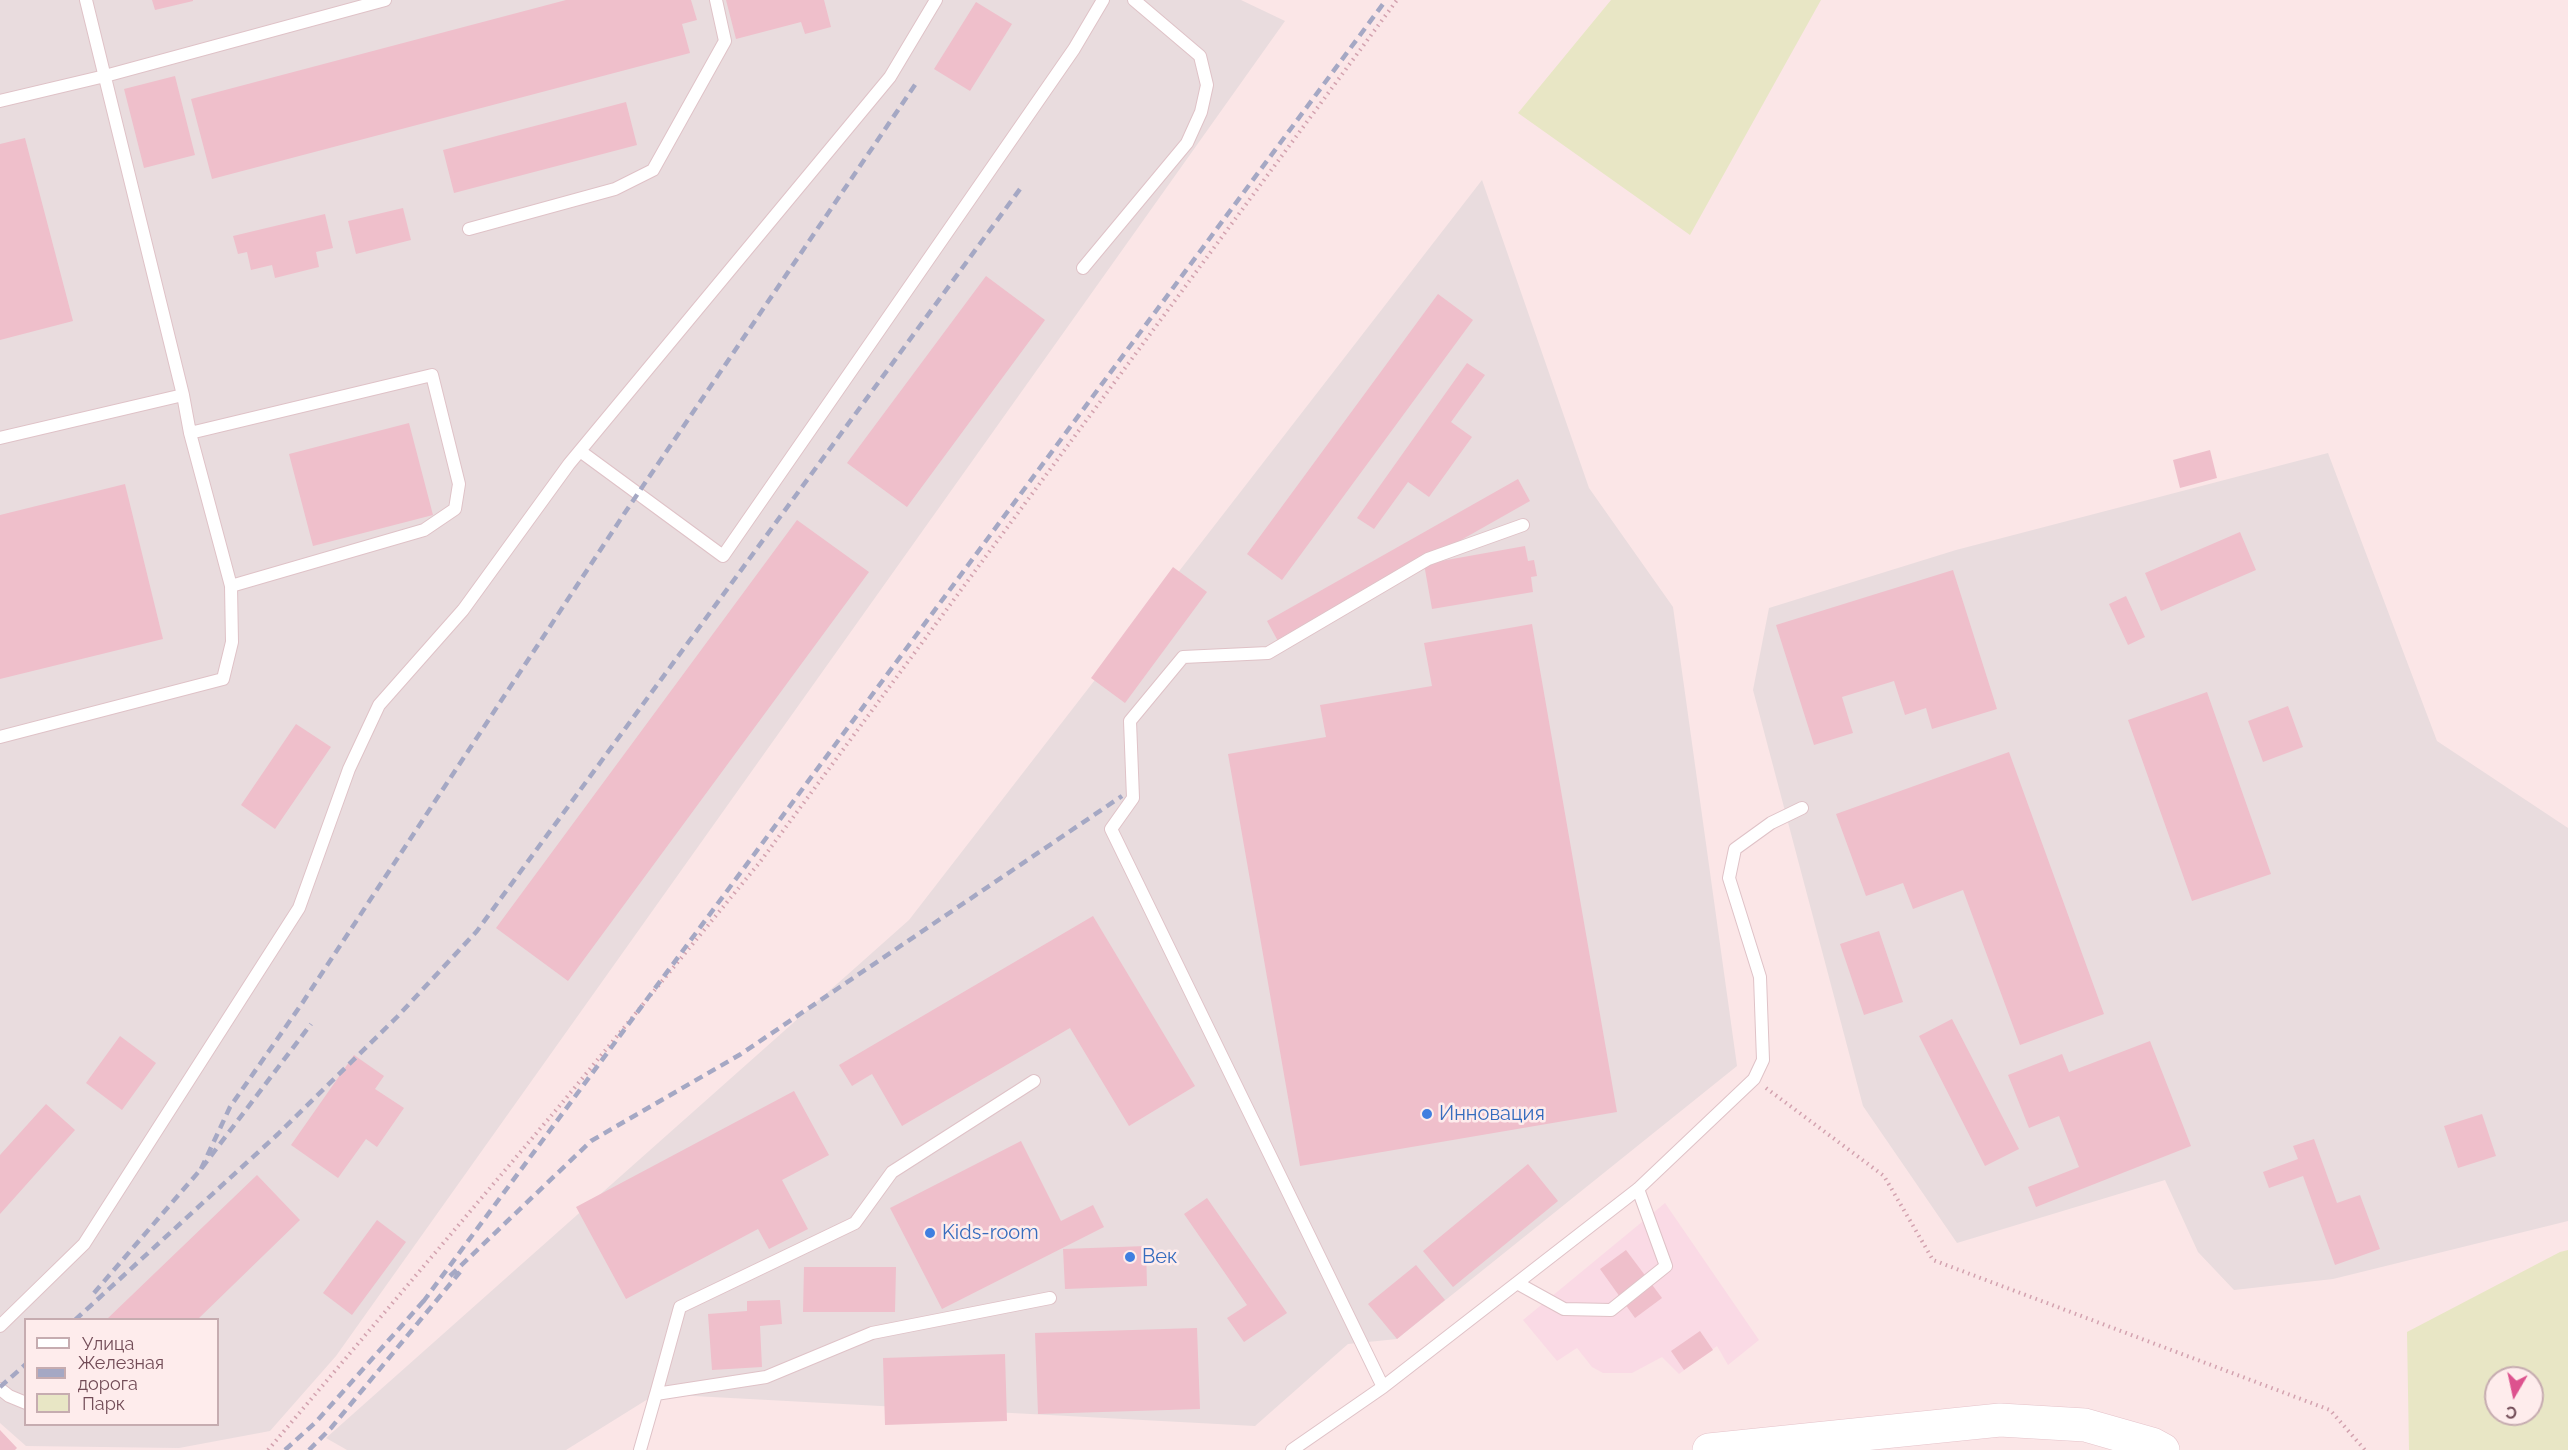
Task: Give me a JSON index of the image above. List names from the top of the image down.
{
  "places": ["Инновация", "Kids-room", "Век"],
  "legend": ["Улица", "Железная дорога", "Парк"],
  "north": "bottom"
}
